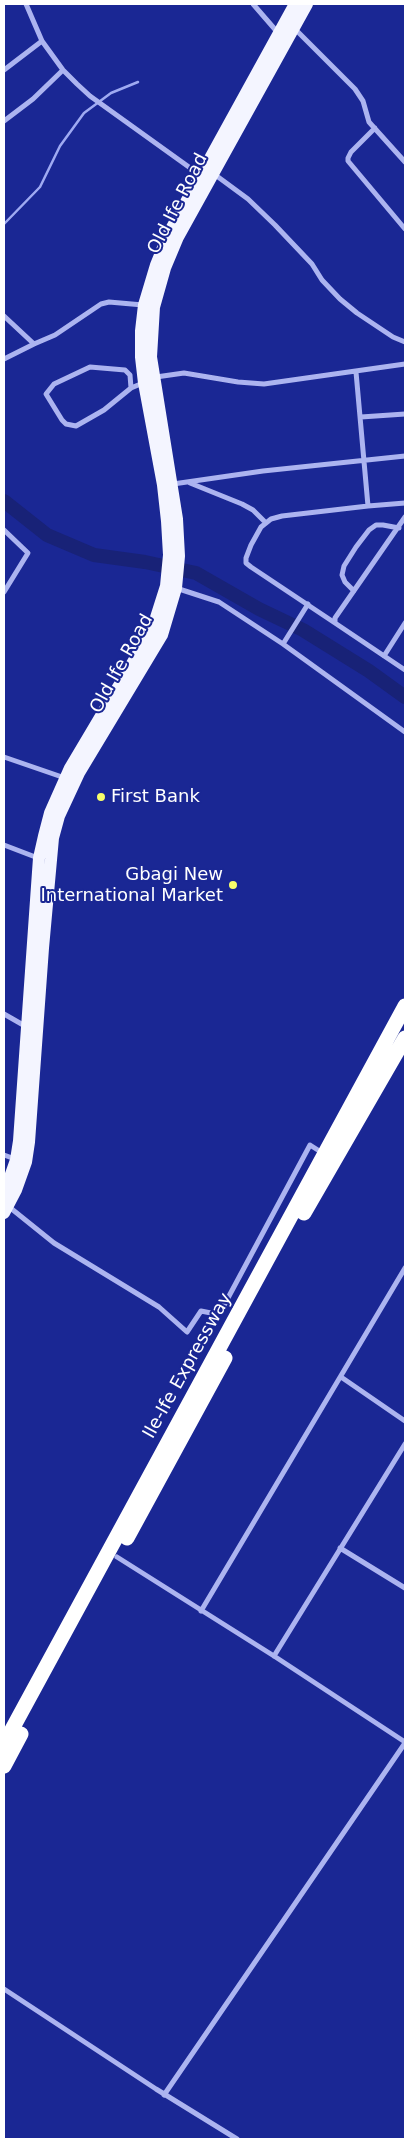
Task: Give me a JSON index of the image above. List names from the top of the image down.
{
  "streets": {
    "highway": ["Ile-Ife Expressway"],
    "main road": ["Old Ife Road"]
  },
  "places": ["First Bank", "Gbagi New International Market"]
}
